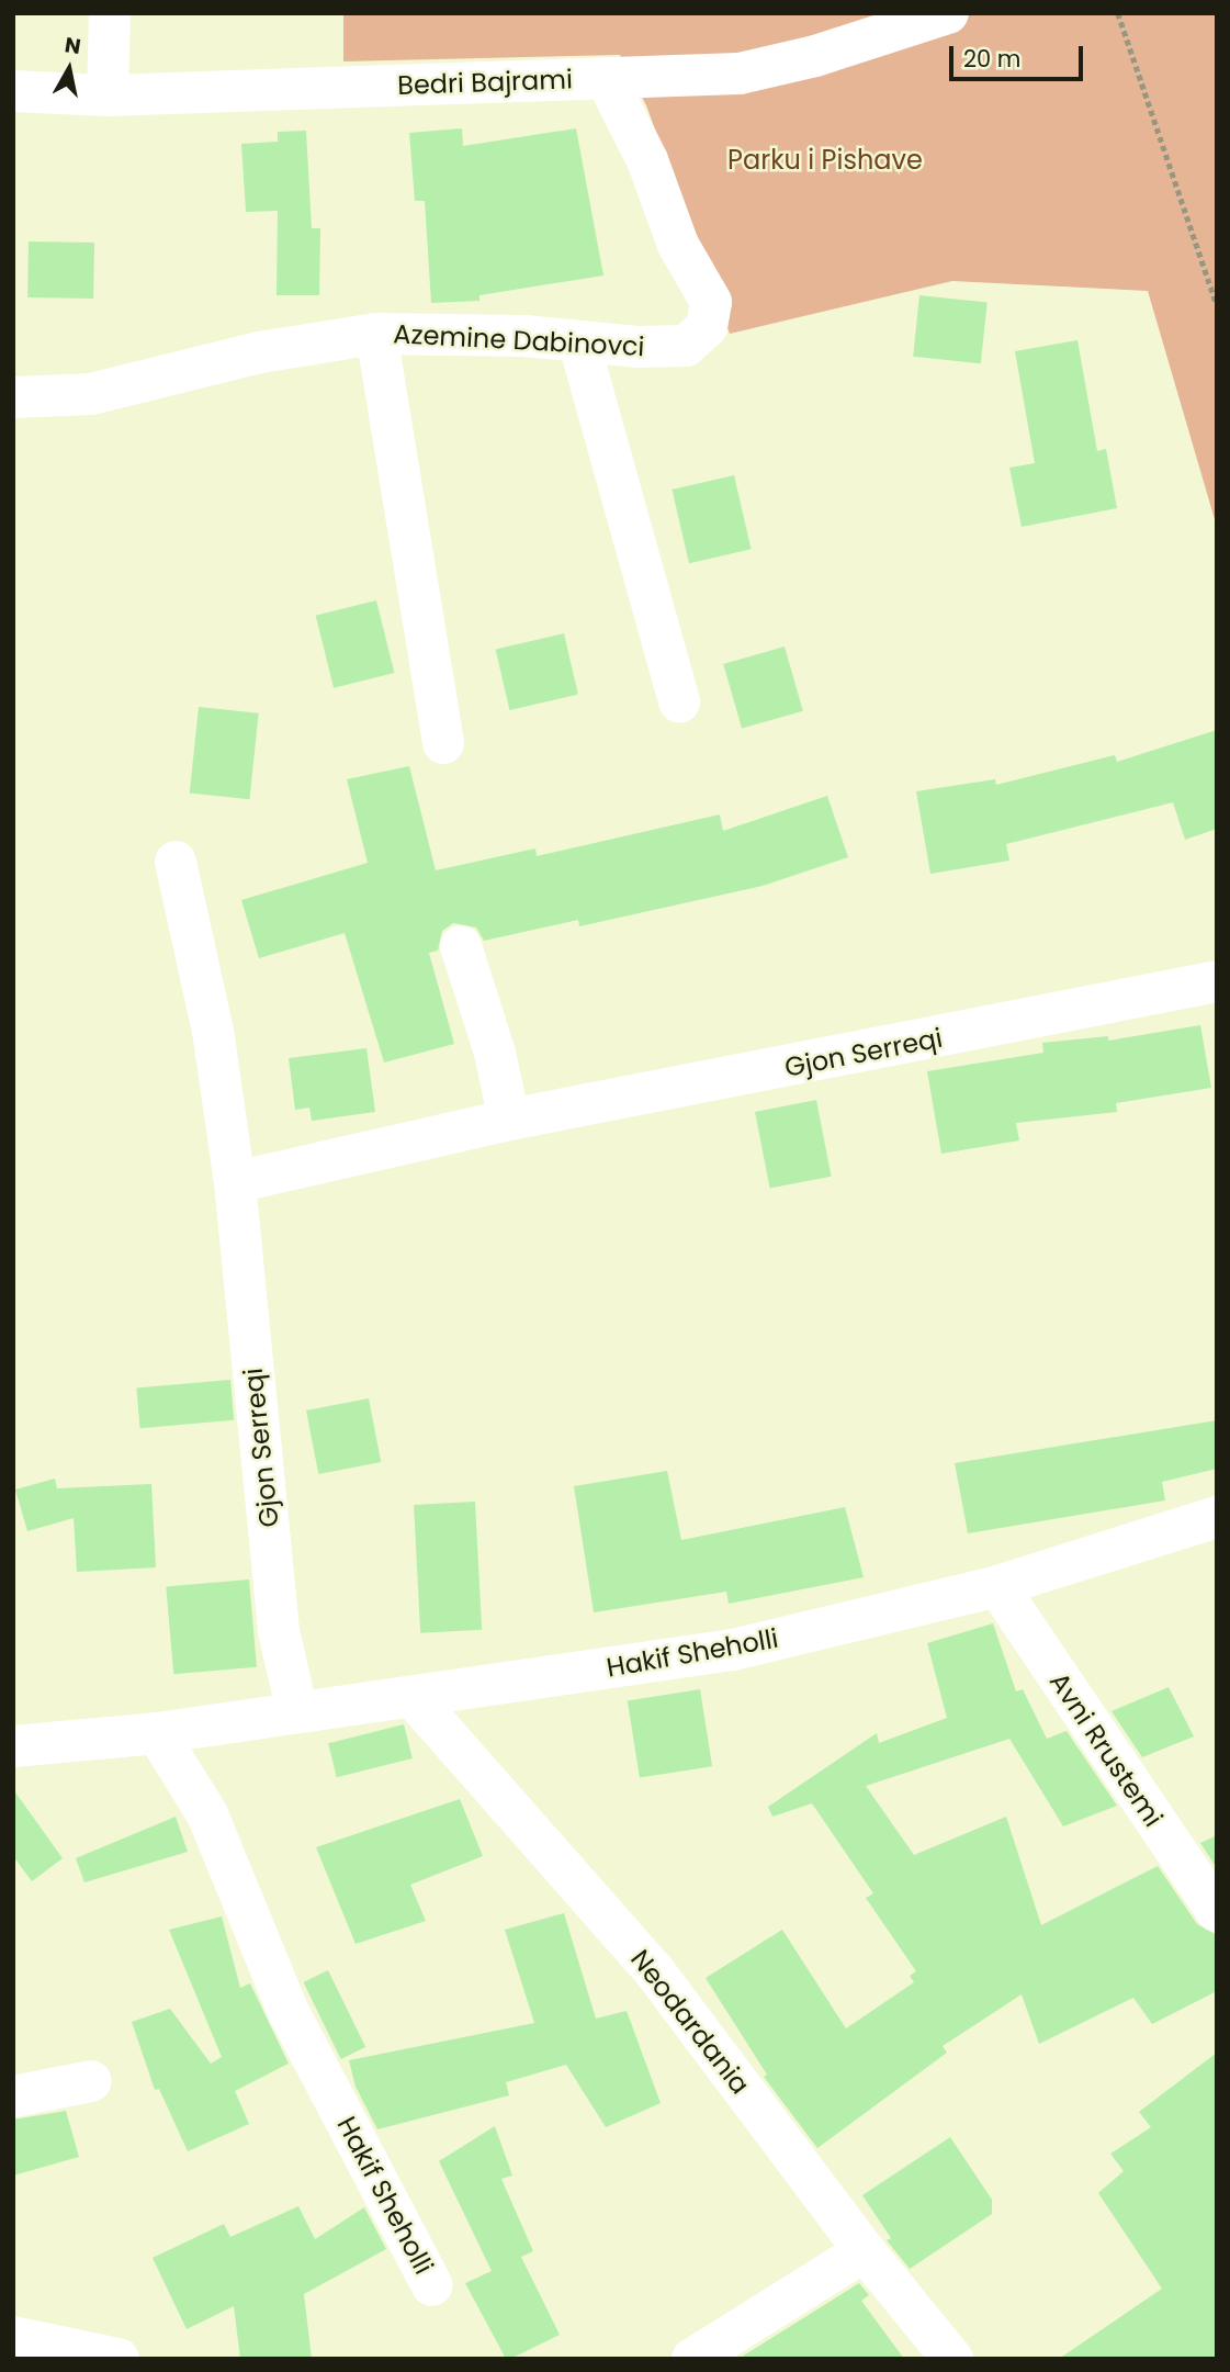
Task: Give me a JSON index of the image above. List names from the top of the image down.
{
  "streets": {
    "street": [
      "Bedri Bajrami",
      "Azemine Dabinovci",
      "Gjon Serreqi",
      "Hakif Sheholli",
      "Avni Rrustemi",
      "Neodardania"
    ]
  },
  "crossings": [
    ["Bedri Bajrami", "Azemine Dabinovci"],
    ["Gjon Serreqi", "Hakif Sheholli"],
    ["Hakif Sheholli", "Avni Rrustemi"],
    ["Hakif Sheholli", "Neodardania"]
  ],
  "parks": ["Parku i Pishave"],
  "scale_bar": "20 m",
  "north": "top"
}
